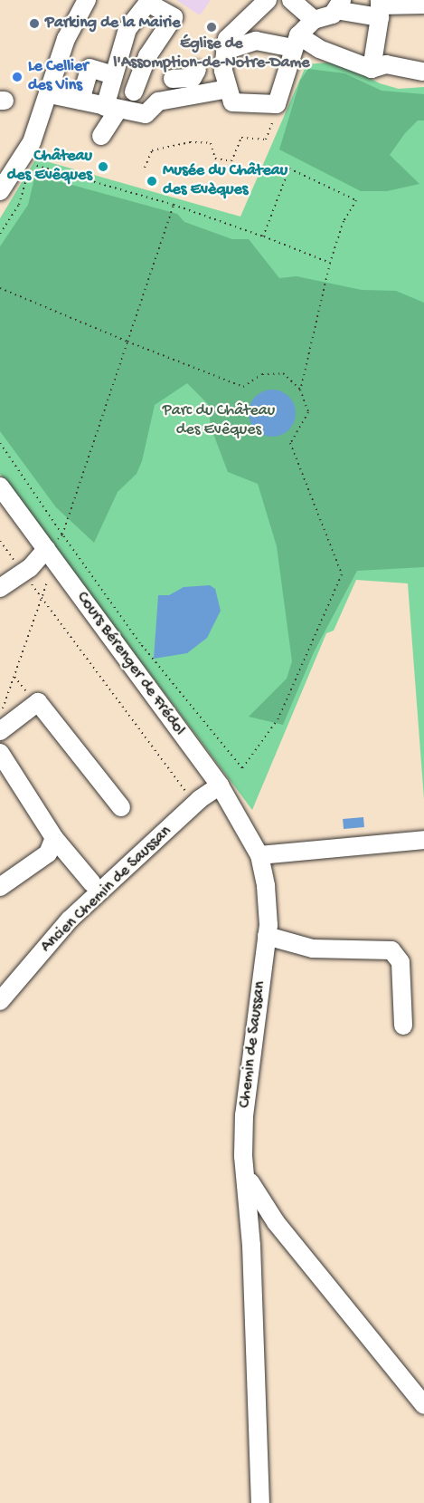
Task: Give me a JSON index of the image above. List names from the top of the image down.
{
  "streets": {
    "street": ["Cours Bérenger de Frédol", "Ancien Chemin de Saussan", "Chemin de Saussan"]
  },
  "crossings": [
    ["Cours Bérenger de Frédol", "Ancien Chemin de Saussan"],
    ["Cours Bérenger de Frédol", "Chemin de Saussan"]
  ],
  "parks": ["Parc du Château des Evêques"],
  "places": [
    "Parking de la Mairie",
    "Église de l'Assomption-de-Notre-Dame",
    "Le Cellier des Vins",
    "Château des Evêques",
    "Musée du Château des Evèques"
  ]
}
